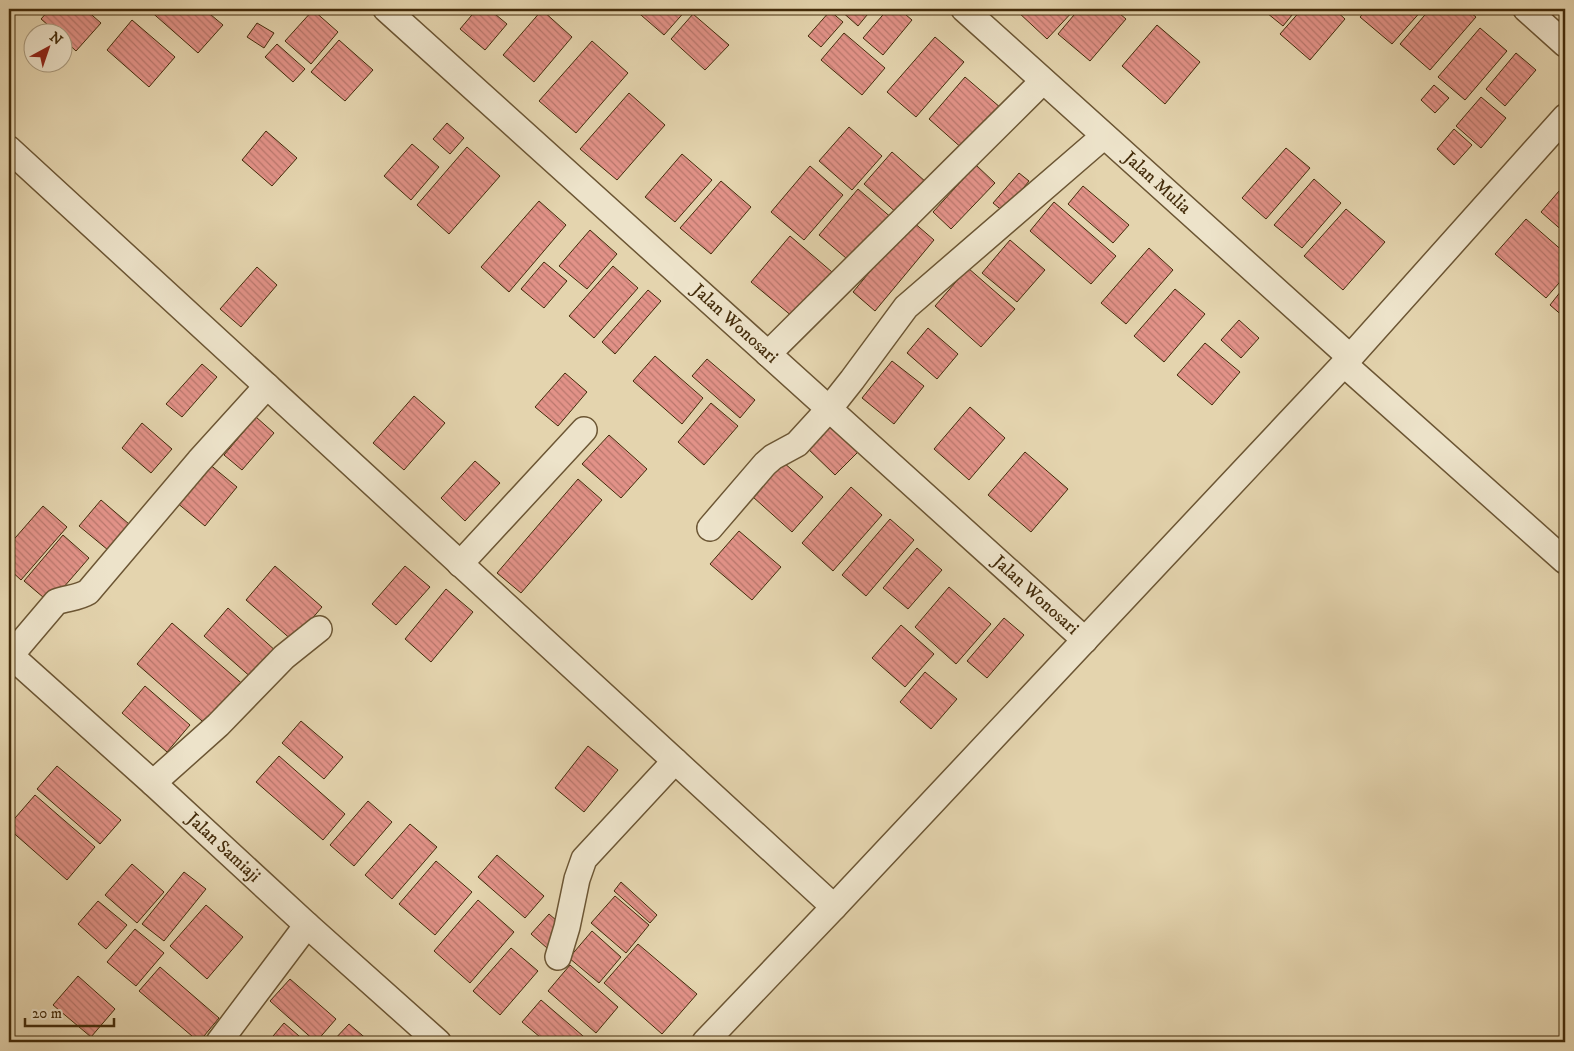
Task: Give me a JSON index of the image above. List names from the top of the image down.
{
  "streets": {
    "street": ["Jalan Mulia", "Jalan Wonosari", "Jalan Samiaji"]
  },
  "scale_bar": "20 m",
  "north": "top right"
}
